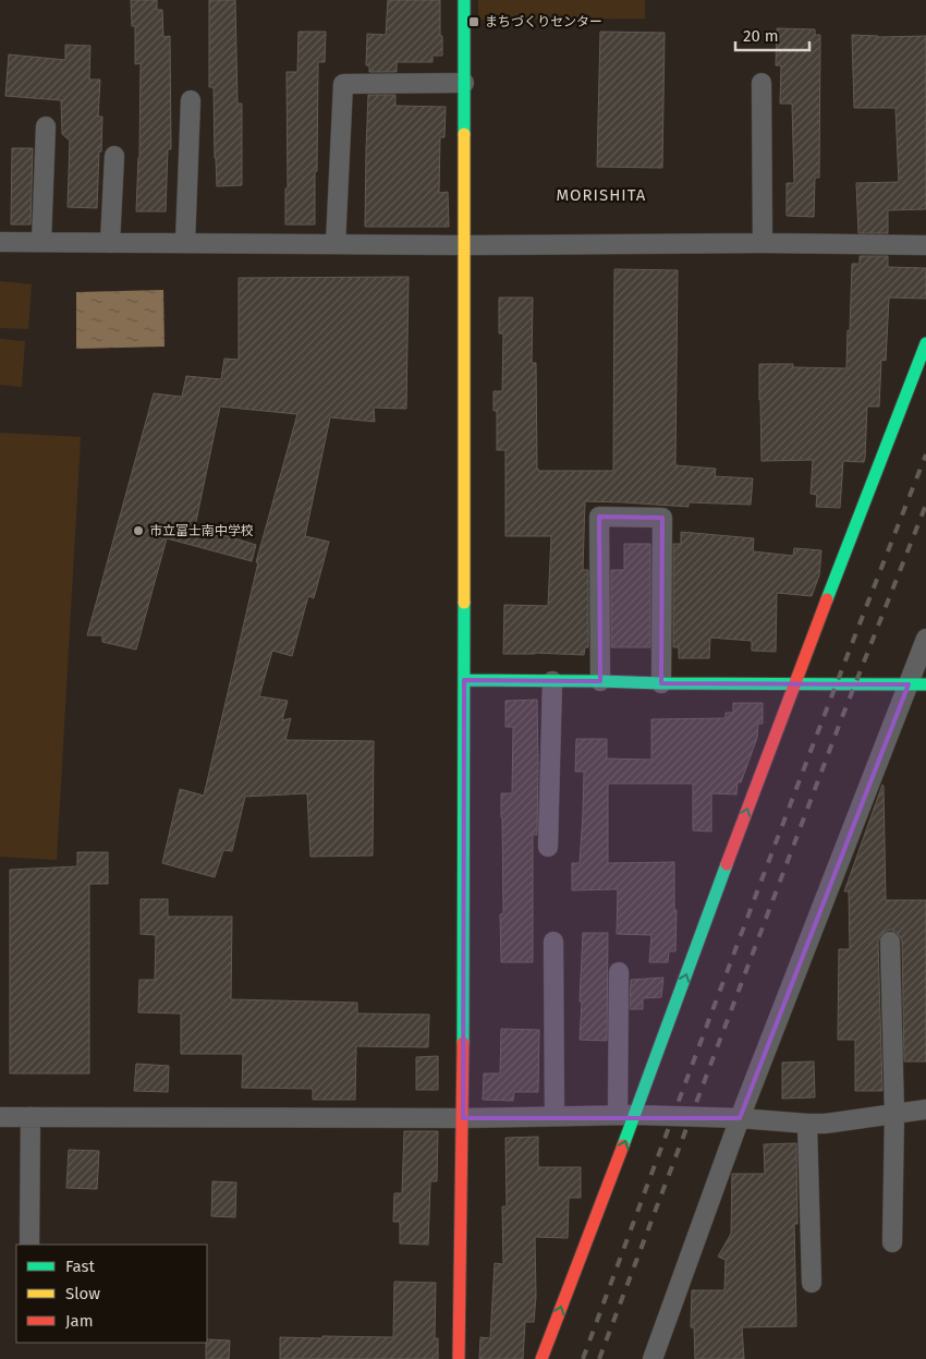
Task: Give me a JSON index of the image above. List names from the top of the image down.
{
  "districts": ["MORISHITA"],
  "places": {
    "transit": ["まちづくりセンター"],
    "other": ["市立富士南中学校"]
  },
  "legend": ["Fast", "Slow", "Jam"],
  "scale_bar": "20 m"
}
